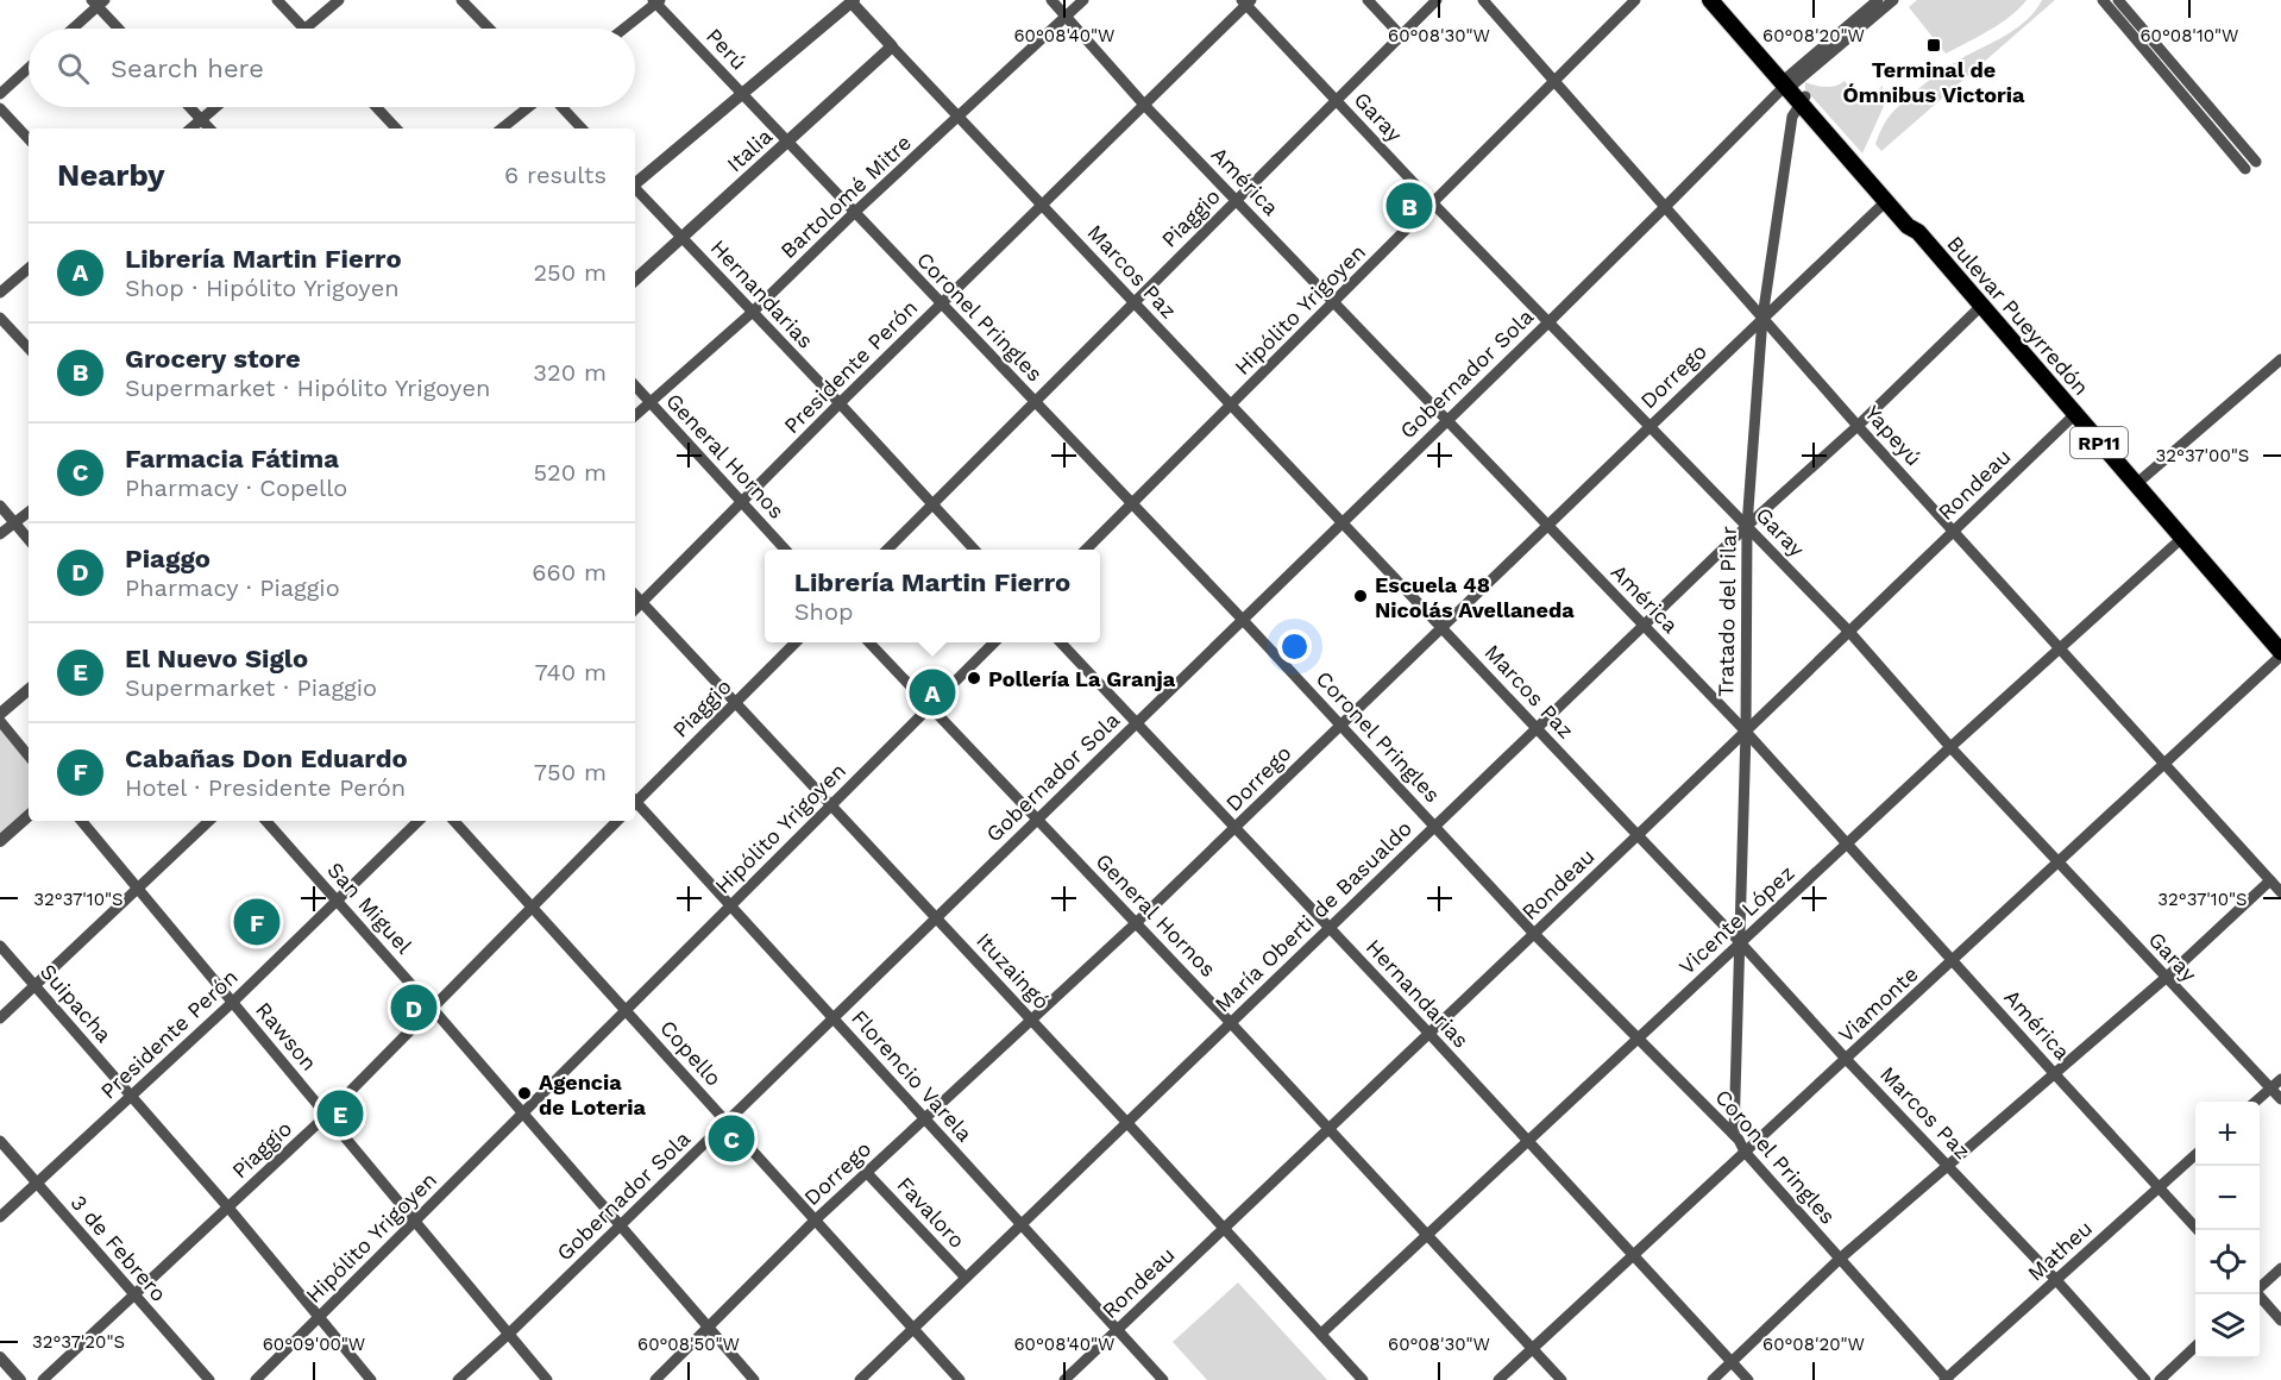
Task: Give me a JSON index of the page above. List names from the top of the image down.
{
  "streets": {
    "main road": ["Bulevar Pueyrredón", "RP11"],
    "street": [
      "Perú",
      "Garay",
      "Italia",
      "América",
      "Bartolomé Mitre",
      "Piaggio",
      "Marcos Paz",
      "Hernandarias",
      "Hipólito Yrigoyen",
      "Coronel Pringles",
      "Presidente Perón",
      "Gobernador Sola",
      "Dorrego",
      "Yapeyú",
      "General Hornos",
      "Rondeau",
      "Tratado del Pilar",
      "San Miguel",
      "María Oberti de Basualdo",
      "Vicente López",
      "Ituzaingó",
      "Suipacha",
      "Viamonte",
      "Rawson",
      "Copello",
      "Florencio Varela",
      "Favaloro",
      "3 de Febrero",
      "Matheu"
    ]
  },
  "crossings": [
    ["Perú", "Coronel Pringles"],
    ["Garay", "Piaggio"],
    ["Garay", "Hipólito Yrigoyen"],
    ["Garay", "Presidente Perón"],
    ["Garay", "Gobernador Sola"],
    ["Garay", "Dorrego"],
    ["Garay", "Rondeau"],
    ["Garay", "Tratado del Pilar"],
    ["Garay", "María Oberti de Basualdo"],
    ["Garay", "Vicente López"],
    ["Garay", "Viamonte"],
    ["Italia", "Marcos Paz"],
    ["Italia", "Hernandarias"],
    ["Italia", "Coronel Pringles"],
    ["América", "Bartolomé Mitre"],
    ["América", "Piaggio"],
    ["América", "Hipólito Yrigoyen"],
    ["América", "Presidente Perón"],
    ["América", "Gobernador Sola"],
    ["América", "Dorrego"],
    ["América", "Rondeau"],
    ["América", "Tratado del Pilar"],
    ["América", "María Oberti de Basualdo"],
    ["América", "Vicente López"],
    ["América", "Viamonte"],
    ["América", "Matheu"],
    ["Bartolomé Mitre", "Marcos Paz"],
    ["Bartolomé Mitre", "Hernandarias"],
    ["Bartolomé Mitre", "Coronel Pringles"],
    ["Bartolomé Mitre", "General Hornos"],
    ["Piaggio", "Marcos Paz"],
    ["Piaggio", "Hernandarias"],
    ["Piaggio", "Coronel Pringles"],
    ["Piaggio", "San Miguel"],
    ["Piaggio", "Ituzaingó"],
    ["Piaggio", "Suipacha"],
    ["Piaggio", "Rawson"],
    ["Piaggio", "Copello"],
    ["Piaggio", "3 de Febrero"],
    ["Marcos Paz", "Hipólito Yrigoyen"],
    ["Marcos Paz", "Presidente Perón"],
    ["Marcos Paz", "Gobernador Sola"],
    ["Marcos Paz", "Dorrego"],
    ["Marcos Paz", "Rondeau"],
    ["Marcos Paz", "Tratado del Pilar"],
    ["Marcos Paz", "María Oberti de Basualdo"],
    ["Marcos Paz", "Vicente López"],
    ["Marcos Paz", "Viamonte"],
    ["Marcos Paz", "Matheu"],
    ["Hernandarias", "Presidente Perón"],
    ["Hernandarias", "Gobernador Sola"],
    ["Hernandarias", "Dorrego"],
    ["Hernandarias", "Rondeau"],
    ["Hernandarias", "María Oberti de Basualdo"],
    ["Hernandarias", "Vicente López"],
    ["Hernandarias", "Viamonte"],
    ["Hipólito Yrigoyen", "Coronel Pringles"],
    ["Hipólito Yrigoyen", "Yapeyú"],
    ["Hipólito Yrigoyen", "General Hornos"],
    ["Hipólito Yrigoyen", "San Miguel"],
    ["Hipólito Yrigoyen", "Ituzaingó"],
    ["Hipólito Yrigoyen", "Suipacha"],
    ["Hipólito Yrigoyen", "Rawson"],
    ["Hipólito Yrigoyen", "Copello"],
    ["Hipólito Yrigoyen", "Florencio Varela"],
    ["Bulevar Pueyrredón", "Gobernador Sola"],
    ["Bulevar Pueyrredón", "Dorrego"],
    ["Bulevar Pueyrredón", "Rondeau"],
    ["Bulevar Pueyrredón", "Tratado del Pilar"],
    ["Bulevar Pueyrredón", "María Oberti de Basualdo"],
    ["Bulevar Pueyrredón", "Vicente López"],
    ["Bulevar Pueyrredón", "Viamonte"],
    ["Coronel Pringles", "Presidente Perón"],
    ["Coronel Pringles", "Gobernador Sola"],
    ["Coronel Pringles", "Dorrego"],
    ["Coronel Pringles", "Rondeau"],
    ["Coronel Pringles", "Tratado del Pilar"],
    ["Coronel Pringles", "María Oberti de Basualdo"],
    ["Coronel Pringles", "Vicente López"],
    ["Coronel Pringles", "Viamonte"],
    ["Coronel Pringles", "Matheu"],
    ["Presidente Perón", "General Hornos"],
    ["Presidente Perón", "San Miguel"],
    ["Presidente Perón", "Ituzaingó"],
    ["Presidente Perón", "Suipacha"],
    ["Presidente Perón", "Rawson"],
    ["Presidente Perón", "3 de Febrero"],
    ["Gobernador Sola", "Yapeyú"],
    ["Gobernador Sola", "General Hornos"],
    ["Gobernador Sola", "Tratado del Pilar"],
    ["Gobernador Sola", "San Miguel"],
    ["Gobernador Sola", "Ituzaingó"],
    ["Gobernador Sola", "Rawson"],
    ["Gobernador Sola", "Copello"],
    ["Gobernador Sola", "Florencio Varela"],
    ["Dorrego", "Yapeyú"],
    ["Dorrego", "General Hornos"],
    ["Dorrego", "Tratado del Pilar"],
    ["Dorrego", "San Miguel"],
    ["Dorrego", "Ituzaingó"],
    ["Dorrego", "Copello"],
    ["Dorrego", "Florencio Varela"],
    ["Dorrego", "Favaloro"],
    ["Yapeyú", "Rondeau"],
    ["Yapeyú", "Tratado del Pilar"],
    ["Yapeyú", "María Oberti de Basualdo"],
    ["Yapeyú", "Vicente López"],
    ["Yapeyú", "Viamonte"],
    ["General Hornos", "Rondeau"],
    ["General Hornos", "María Oberti de Basualdo"],
    ["General Hornos", "Vicente López"],
    ["General Hornos", "Viamonte"],
    ["Rondeau", "Tratado del Pilar"],
    ["Rondeau", "Ituzaingó"],
    ["Rondeau", "Florencio Varela"],
    ["Tratado del Pilar", "María Oberti de Basualdo"],
    ["Tratado del Pilar", "Vicente López"],
    ["María Oberti de Basualdo", "Ituzaingó"],
    ["María Oberti de Basualdo", "Copello"],
    ["María Oberti de Basualdo", "Florencio Varela"],
    ["María Oberti de Basualdo", "Favaloro"],
    ["Vicente López", "Ituzaingó"]
  ],
  "places": {
    "transit": ["Terminal de Ómnibus Victoria"],
    "other": ["Escuela 48 Nicolás Avellaneda", "Pollería La Granja", "Agencia de Loteria"]
  },
  "page": {
    "search": "Search here",
    "heading": ["Nearby", "6 results"],
    "pins": [
      "B",
      "A",
      "F",
      "D",
      "E",
      "C"
    ],
    "list": [
      {
        "mark": "A",
        "name": "Librería Martin Fierro",
        "note": "Shop · Hipólito Yrigoyen",
        "value": "250 m"
      },
      {
        "mark": "B",
        "name": "Grocery store",
        "note": "Supermarket · Hipólito Yrigoyen",
        "value": "320 m"
      },
      {
        "mark": "C",
        "name": "Farmacia Fátima",
        "note": "Pharmacy · Copello",
        "value": "520 m"
      },
      {
        "mark": "D",
        "name": "Piaggo",
        "note": "Pharmacy · Piaggio",
        "value": "660 m"
      },
      {
        "mark": "E",
        "name": "El Nuevo Siglo",
        "note": "Supermarket · Piaggio",
        "value": "740 m"
      },
      {
        "mark": "F",
        "name": "Cabañas Don Eduardo",
        "note": "Hotel · Presidente Perón",
        "value": "750 m"
      }
    ],
    "popup": ["Librería Martin Fierro", "Shop"],
    "map_buttons": ["+", "−"]
  },
  "coordinates": [
    "60°08'40\"W",
    "60°08'30\"W",
    "60°08'20\"W",
    "60°08'10\"W",
    "32°37'00\"S",
    "32°37'10\"S",
    "32°37'20\"S",
    "60°09'00\"W",
    "60°08'50\"W"
  ]
}
